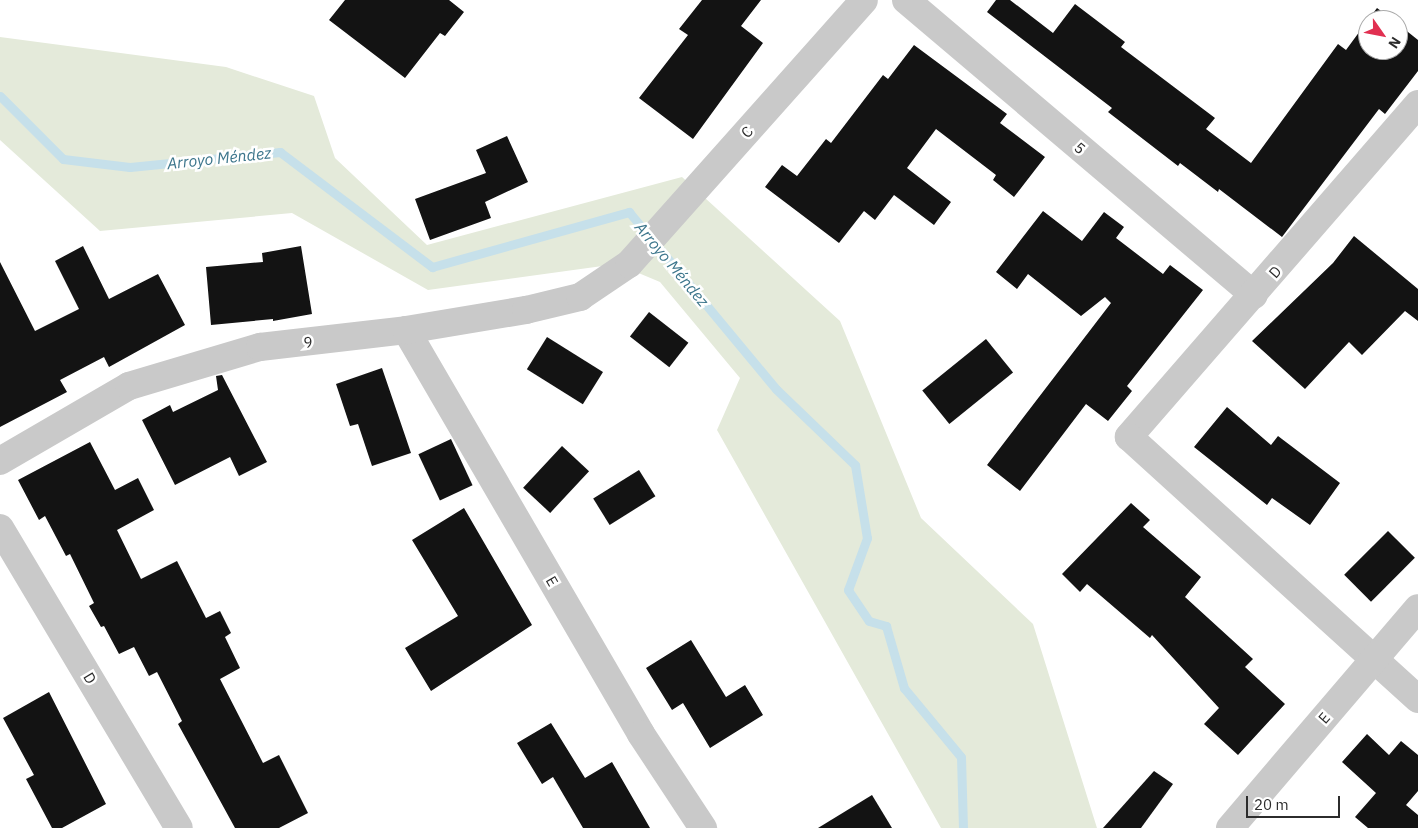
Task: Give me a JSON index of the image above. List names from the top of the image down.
{
  "streets": {
    "street": [
      "C",
      "5",
      "D",
      "9",
      "E"
    ]
  },
  "crossings": [
    ["C", "9"],
    ["5", "D"],
    ["D", "E"],
    ["9", "E"]
  ],
  "water": ["Arroyo Méndez"],
  "scale_bar": "20 m",
  "north": "bottom right"
}
